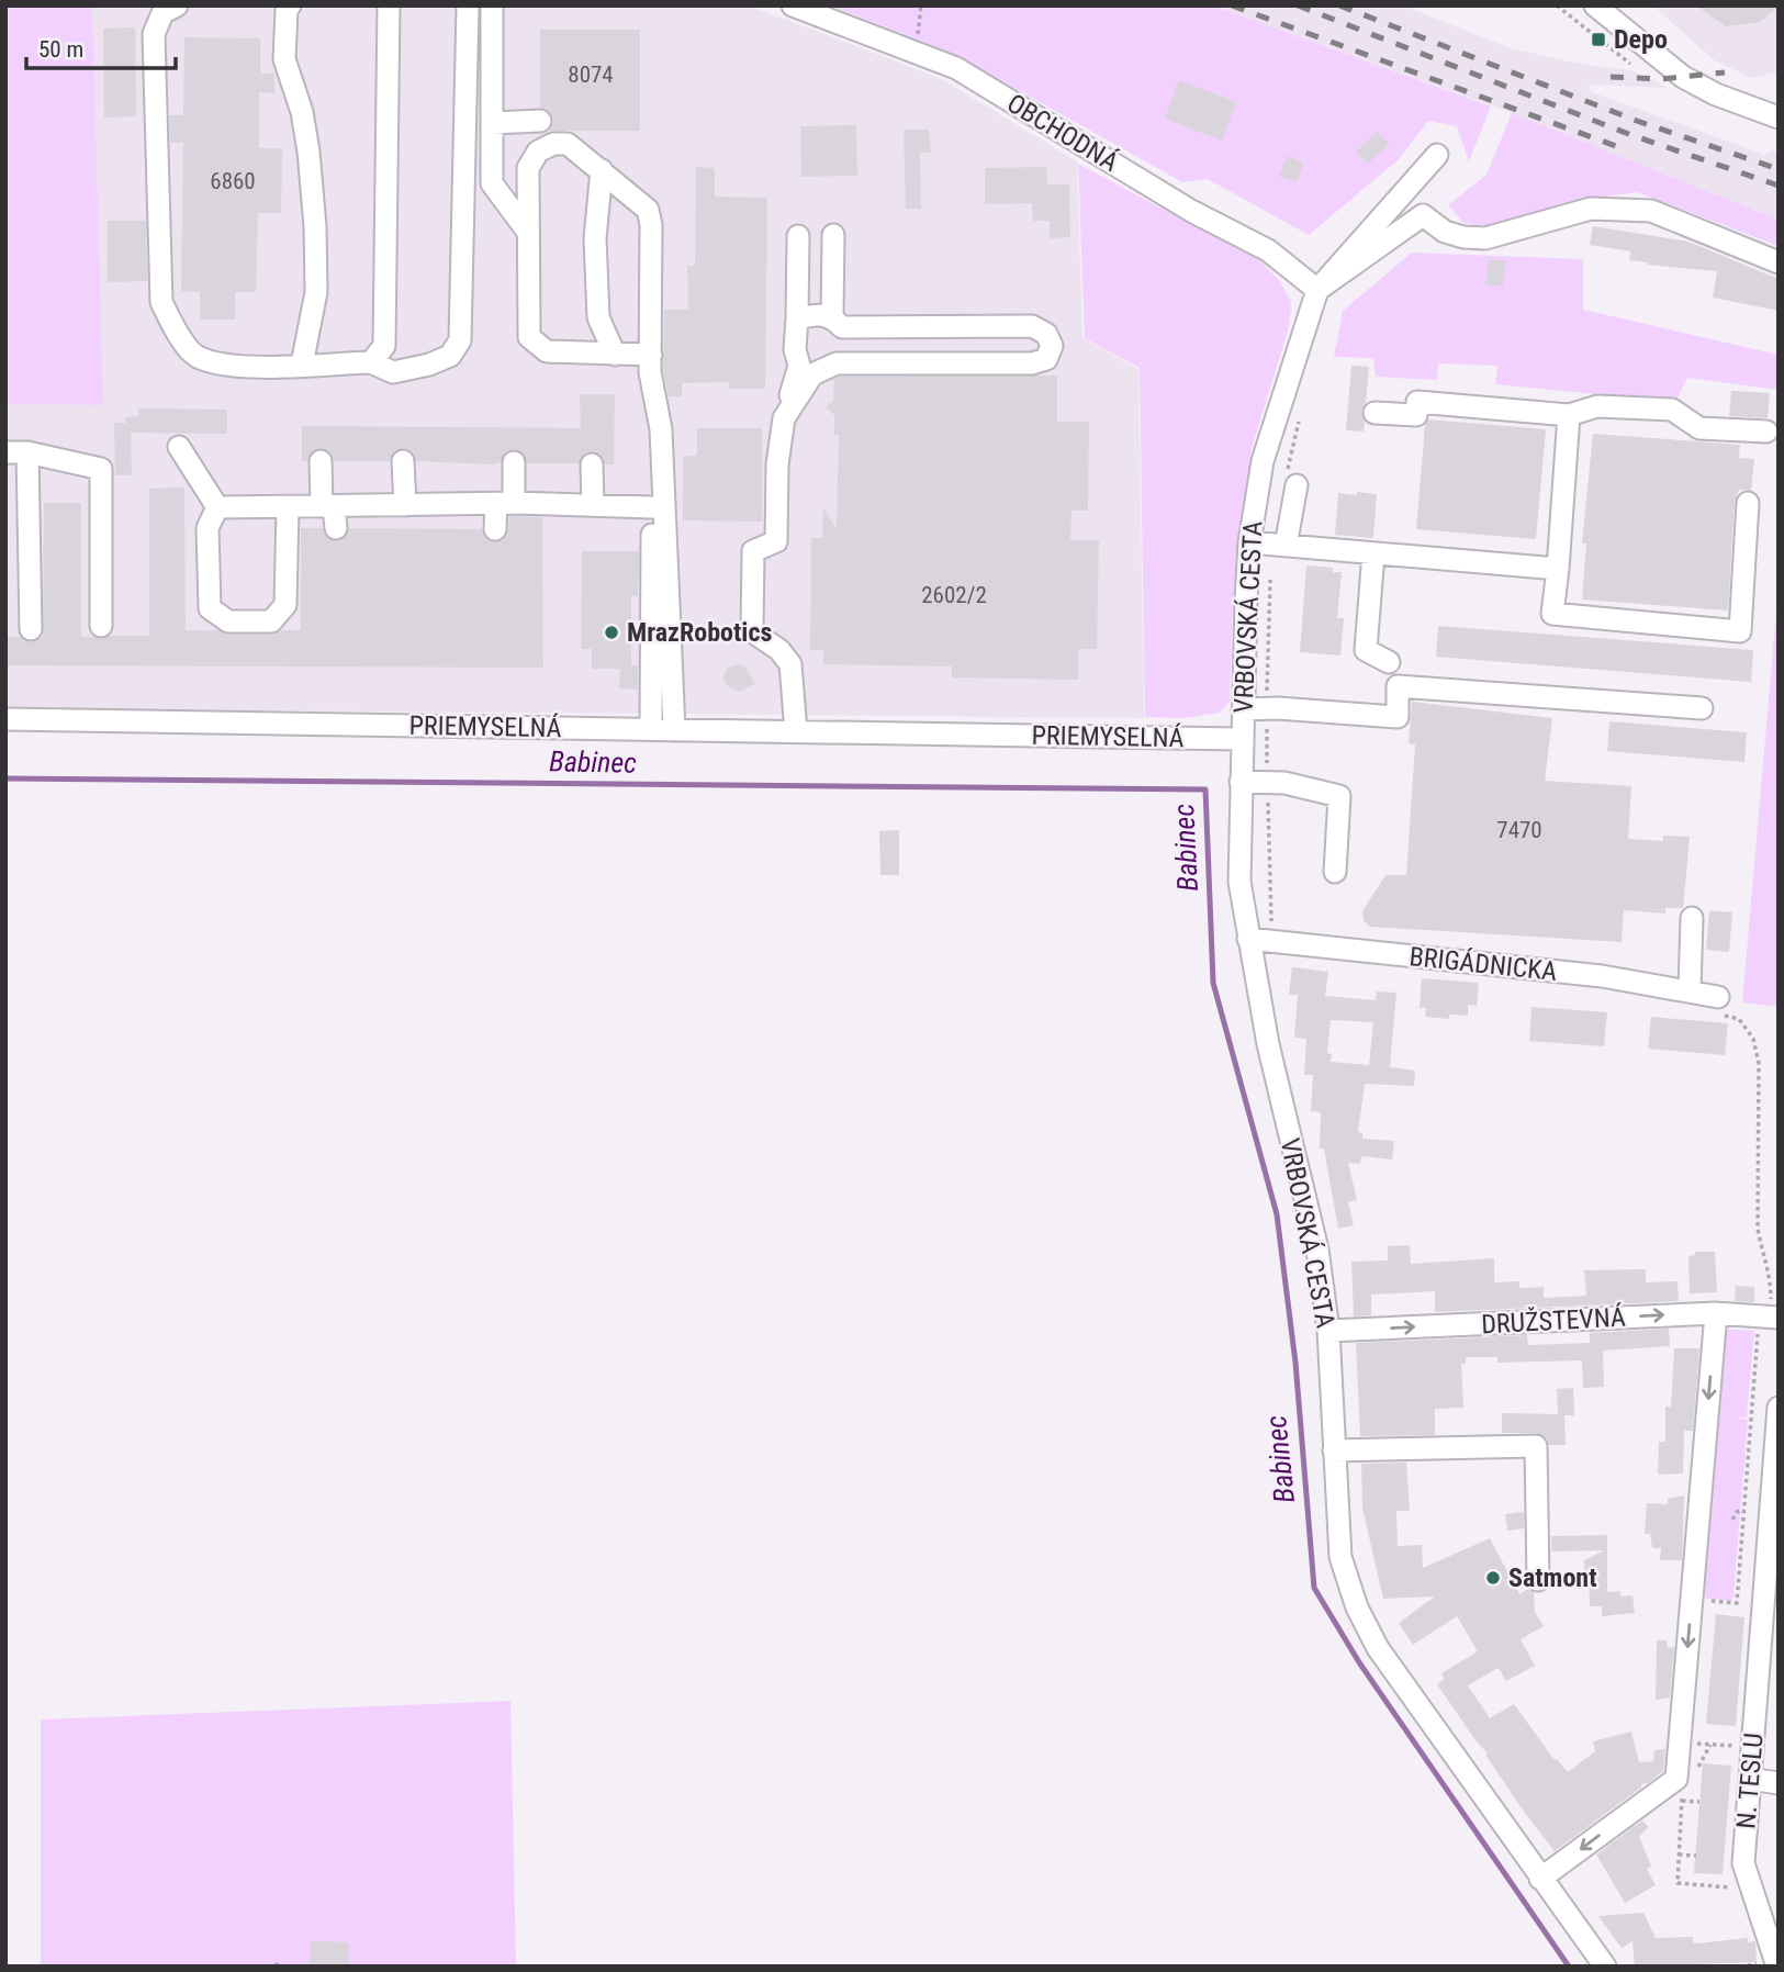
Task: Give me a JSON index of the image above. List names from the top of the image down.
{
  "streets": {
    "street": [
      "OBCHODNÁ",
      "VRBOVSKÁ CESTA",
      "PRIEMYSELNÁ",
      "BRIGÁDNICKA",
      "DRUŽSTEVNÁ",
      "N. TESLU"
    ]
  },
  "crossings": [
    ["OBCHODNÁ", "VRBOVSKÁ CESTA"],
    ["VRBOVSKÁ CESTA", "PRIEMYSELNÁ"],
    ["VRBOVSKÁ CESTA", "BRIGÁDNICKA"],
    ["VRBOVSKÁ CESTA", "DRUŽSTEVNÁ"]
  ],
  "one_way": ["DRUŽSTEVNÁ"],
  "water": ["Babinec"],
  "places": {
    "transit": ["Depo"],
    "other": ["MrazRobotics", "Satmont"]
  },
  "house_numbers": [
    "8074",
    "6860",
    "2602/2",
    "7470"
  ],
  "scale_bar": "50 m"
}
